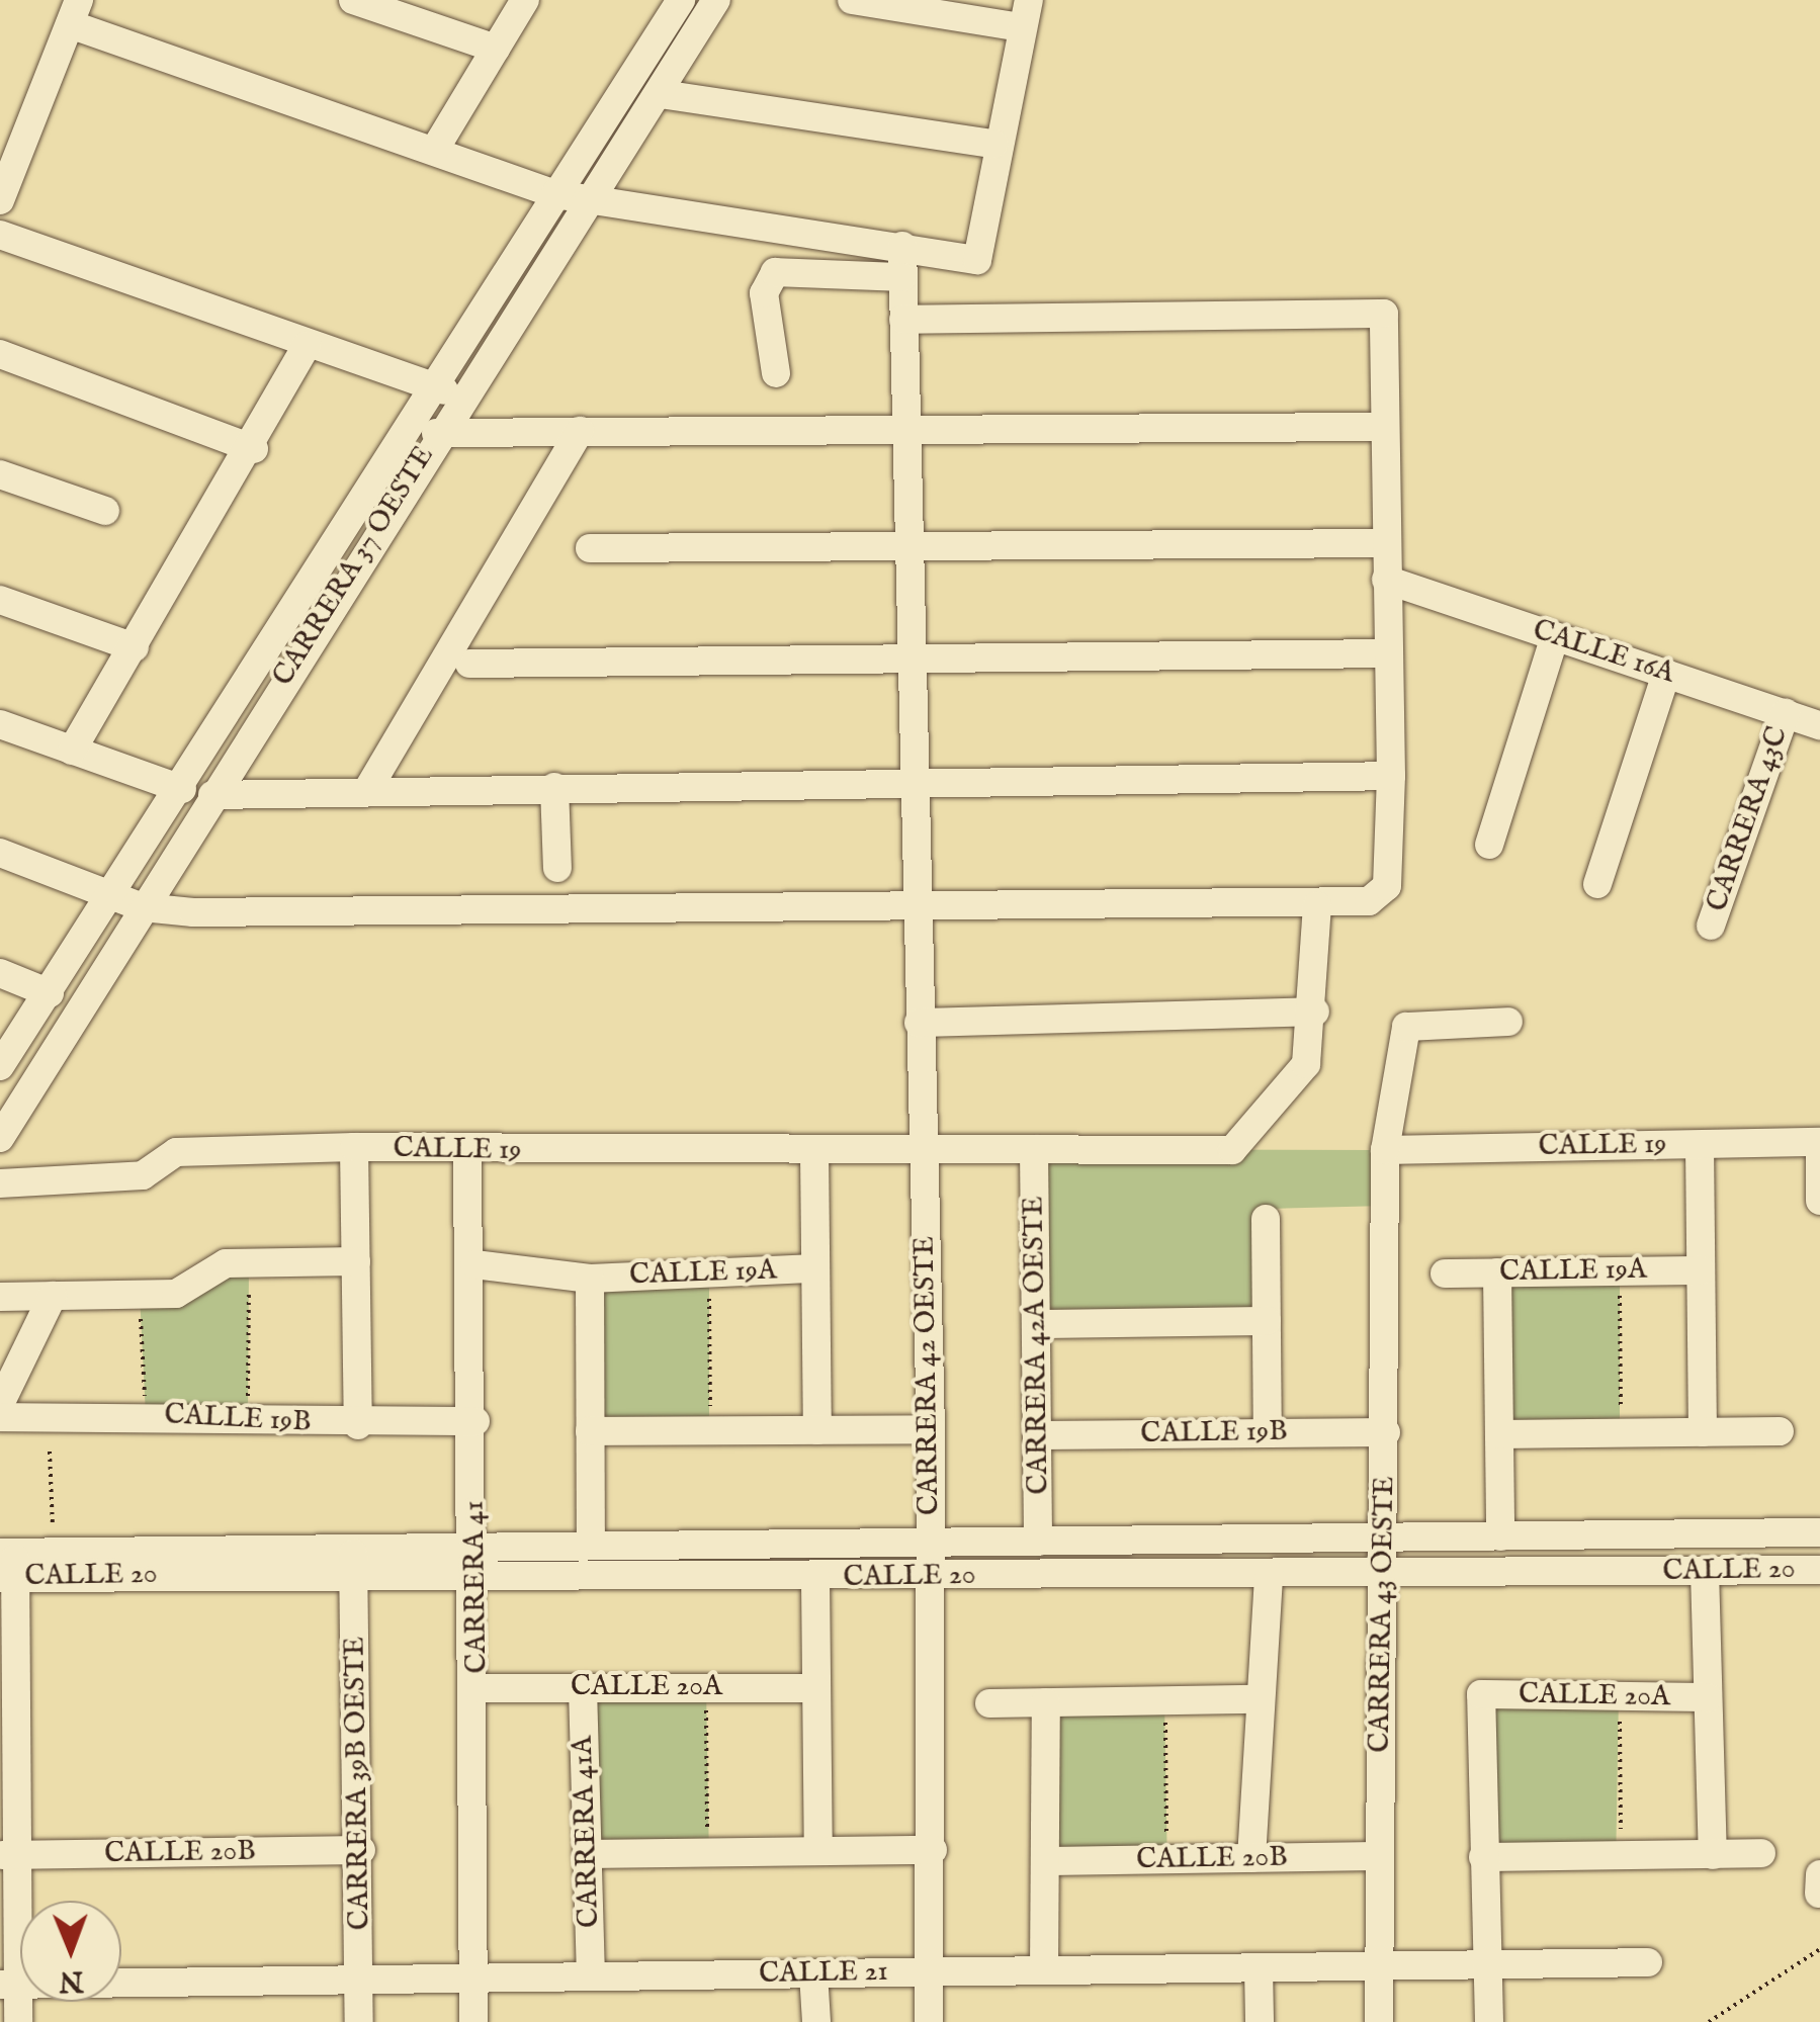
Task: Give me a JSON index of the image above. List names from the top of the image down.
{
  "streets": {
    "street": [
      "CARRERA 37 OESTE",
      "CALLE 16A",
      "CARRERA 43C",
      "CALLE 19",
      "CALLE 19A",
      "CARRERA 42A OESTE",
      "CARRERA 42 OESTE",
      "CALLE 19B",
      "CALLE 20",
      "CARRERA 41",
      "CARRERA 43 OESTE",
      "CALLE 20A",
      "CARRERA 39B OESTE",
      "CARRERA 41A",
      "CALLE 20B",
      "CALLE 21"
    ]
  },
  "crossings": [
    ["CALLE 16A", "CARRERA 43C"],
    ["CALLE 19", "CARRERA 42A OESTE"],
    ["CALLE 19", "CARRERA 42 OESTE"],
    ["CALLE 19", "CARRERA 41"],
    ["CALLE 19", "CARRERA 43 OESTE"],
    ["CALLE 19A", "CARRERA 41"],
    ["CARRERA 42A OESTE", "CALLE 19B"],
    ["CARRERA 42A OESTE", "CALLE 20"],
    ["CARRERA 42 OESTE", "CALLE 20"],
    ["CARRERA 42 OESTE", "CALLE 21"],
    ["CALLE 19B", "CARRERA 41"],
    ["CALLE 19B", "CARRERA 43 OESTE"],
    ["CALLE 20", "CARRERA 41"],
    ["CALLE 20", "CARRERA 43 OESTE"],
    ["CALLE 20", "CARRERA 39B OESTE"],
    ["CARRERA 41", "CALLE 20A"],
    ["CARRERA 41", "CALLE 21"],
    ["CARRERA 43 OESTE", "CALLE 20B"],
    ["CARRERA 43 OESTE", "CALLE 21"],
    ["CALLE 20A", "CARRERA 41A"],
    ["CARRERA 39B OESTE", "CALLE 20B"],
    ["CARRERA 39B OESTE", "CALLE 21"],
    ["CARRERA 41A", "CALLE 21"]
  ],
  "north": "bottom"
}
